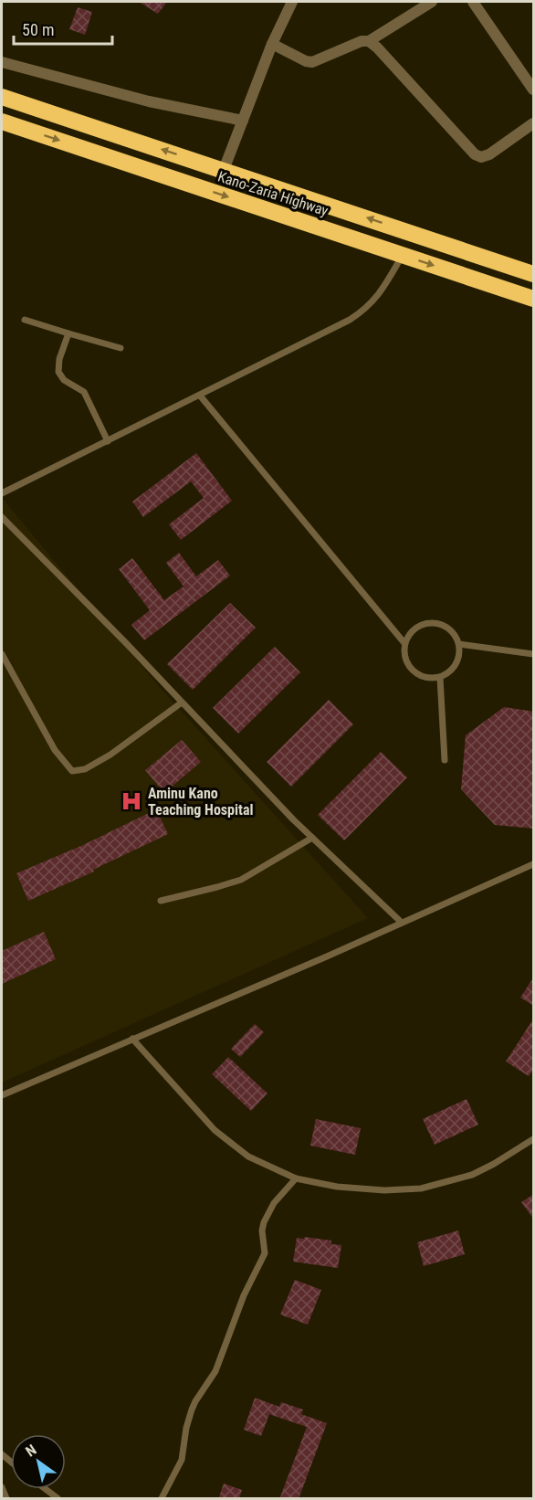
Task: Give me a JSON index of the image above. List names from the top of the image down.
{
  "streets": {
    "highway": ["Kano-Zaria Highway"]
  },
  "places": {
    "hospital": ["Aminu Kano Teaching Hospital"]
  },
  "scale_bar": "50 m",
  "north": "top left"
}
